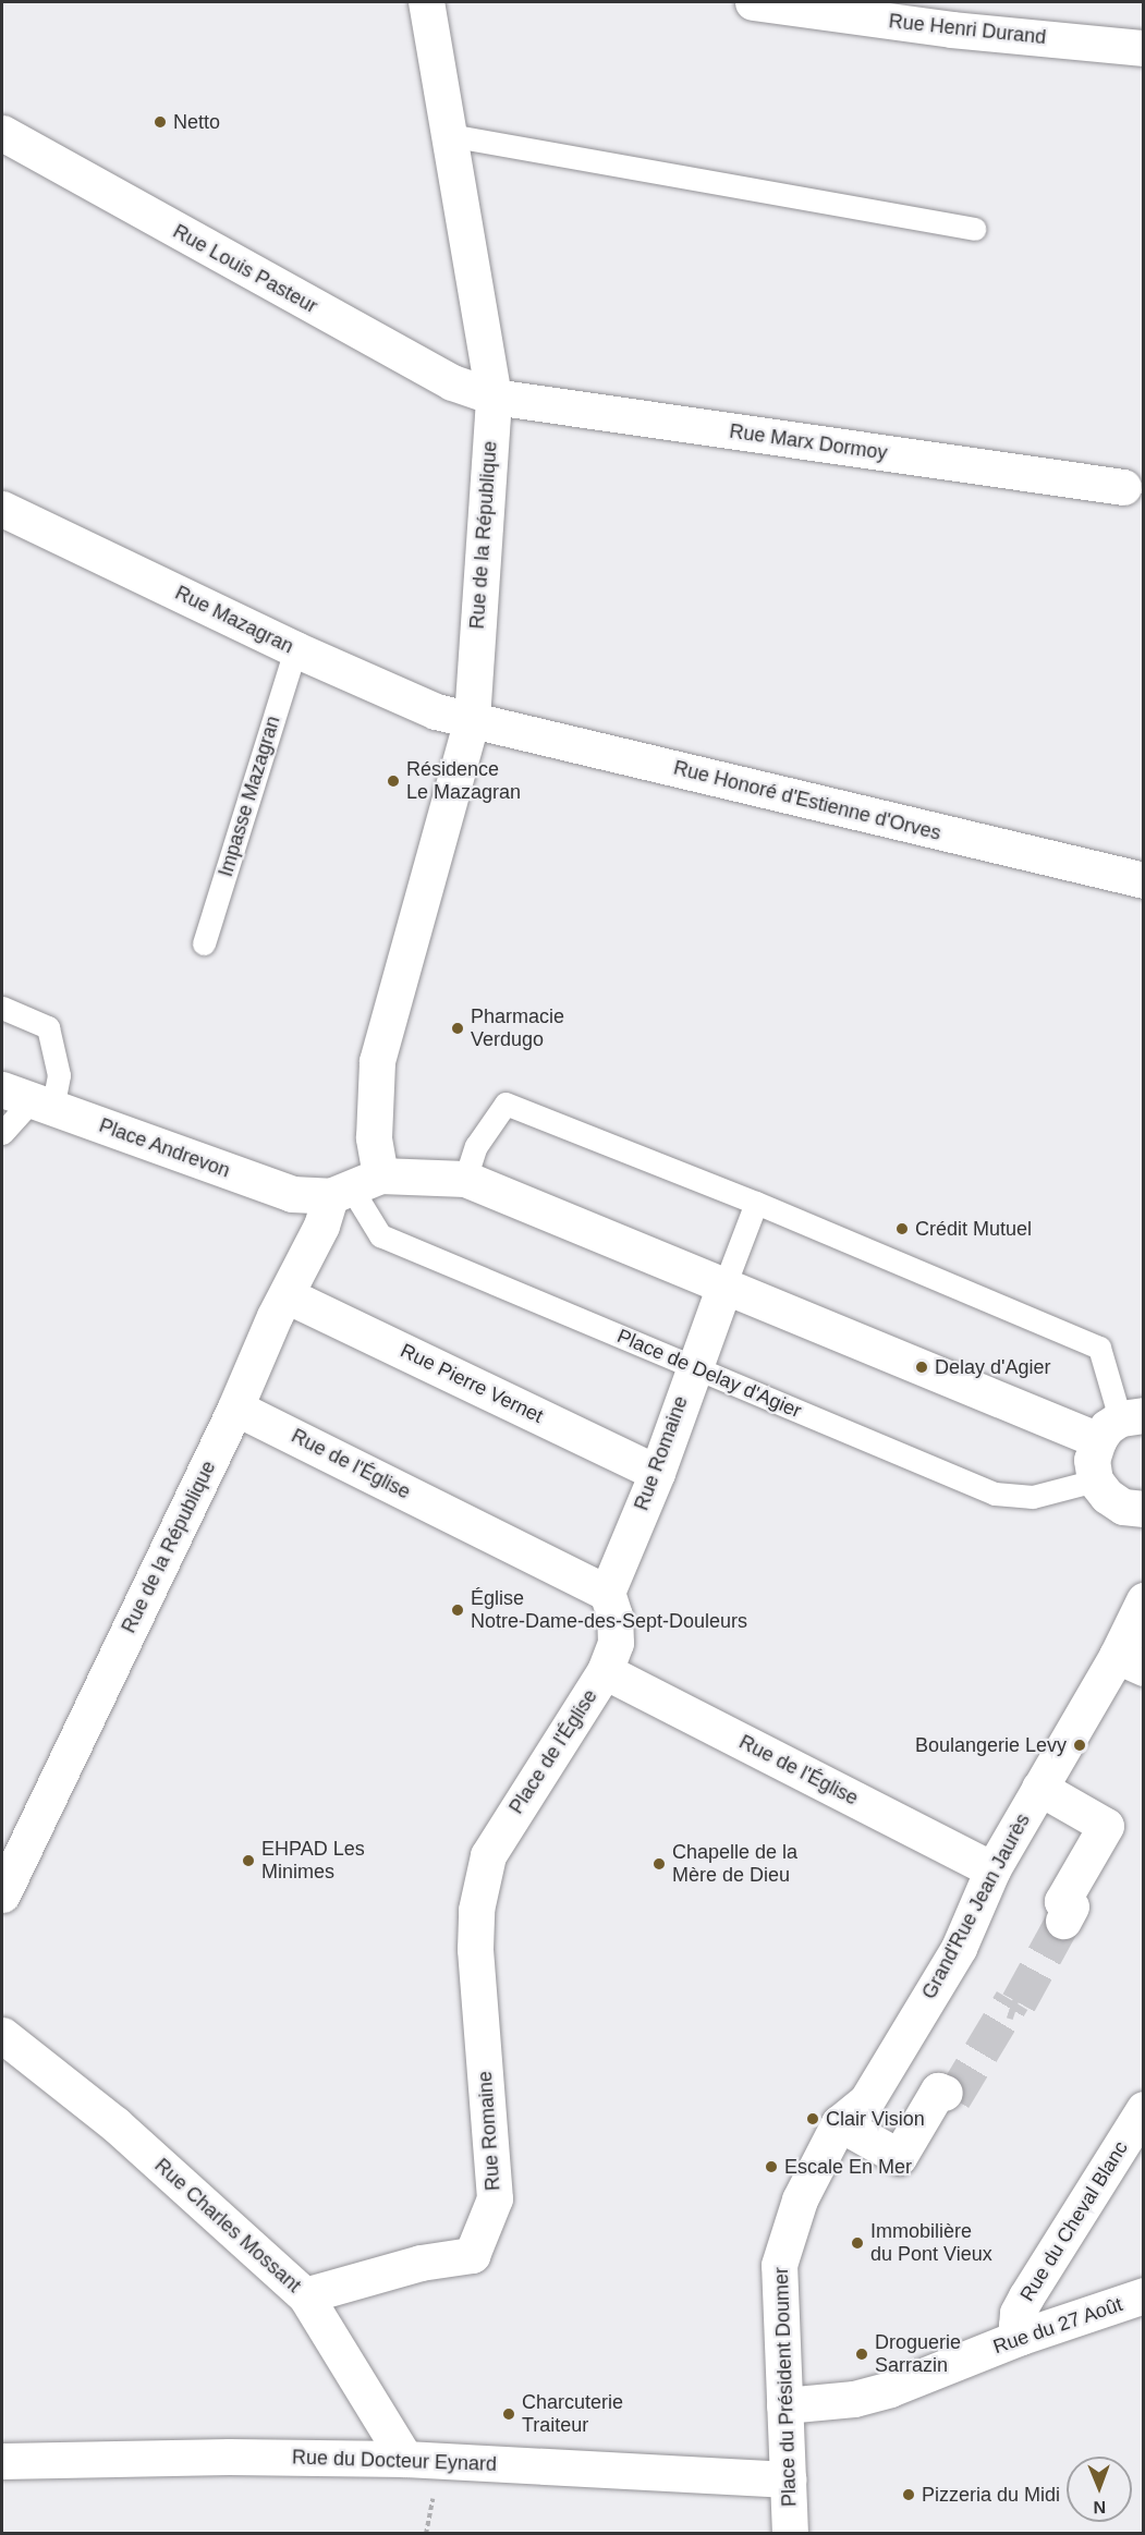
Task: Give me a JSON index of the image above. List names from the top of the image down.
{
  "streets": {
    "street": [
      "Rue Henri Durand",
      "Rue Louis Pasteur",
      "Rue Marx Dormoy",
      "Rue de la République",
      "Rue Mazagran",
      "Rue Honoré d'Estienne d'Orves",
      "Place Andrevon",
      "Rue Pierre Vernet",
      "Rue Romaine",
      "Rue de l'Église",
      "Place de l'Église",
      "Grand'Rue Jean Jaurès",
      "Rue du Cheval Blanc",
      "Rue Charles Mossant",
      "Rue du 27 Août",
      "Place du Président Doumer",
      "Rue du Docteur Eynard"
    ],
    "lane": ["Impasse Mazagran", "Place de Delay d'Agier"]
  },
  "crossings": [
    ["Rue Louis Pasteur", "Rue Marx Dormoy"],
    ["Rue Louis Pasteur", "Rue de la République"],
    ["Rue Marx Dormoy", "Rue de la République"],
    ["Rue de la République", "Rue Mazagran"],
    ["Rue de la République", "Rue Honoré d'Estienne d'Orves"],
    ["Rue de la République", "Place Andrevon"],
    ["Rue de la République", "Place de Delay d'Agier"],
    ["Rue de la République", "Rue Pierre Vernet"],
    ["Rue de la République", "Rue de l'Église"],
    ["Rue Mazagran", "Impasse Mazagran"],
    ["Rue Mazagran", "Rue Honoré d'Estienne d'Orves"],
    ["Place Andrevon", "Place de Delay d'Agier"],
    ["Place de Delay d'Agier", "Rue Romaine"],
    ["Rue Pierre Vernet", "Rue Romaine"],
    ["Rue Romaine", "Rue de l'Église"],
    ["Rue Romaine", "Place de l'Église"],
    ["Rue Romaine", "Rue Charles Mossant"],
    ["Rue de l'Église", "Place de l'Église"],
    ["Rue de l'Église", "Grand'Rue Jean Jaurès"],
    ["Grand'Rue Jean Jaurès", "Place du Président Doumer"],
    ["Rue du Cheval Blanc", "Rue du 27 Août"],
    ["Rue Charles Mossant", "Rue du Docteur Eynard"],
    ["Rue du 27 Août", "Place du Président Doumer"],
    ["Place du Président Doumer", "Rue du Docteur Eynard"]
  ],
  "places": [
    "Netto",
    "Résidence Le Mazagran",
    "Pharmacie Verdugo",
    "Crédit Mutuel",
    "Delay d'Agier",
    "Église Notre-Dame-des-Sept-Douleurs",
    "Boulangerie Levy",
    "EHPAD Les Minimes",
    "Chapelle de la Mère de Dieu",
    "Clair Vision",
    "Escale En Mer",
    "Immobilière du Pont Vieux",
    "Droguerie Sarrazin",
    "Charcuterie Traiteur",
    "Pizzeria du Midi"
  ],
  "north": "bottom"
}
